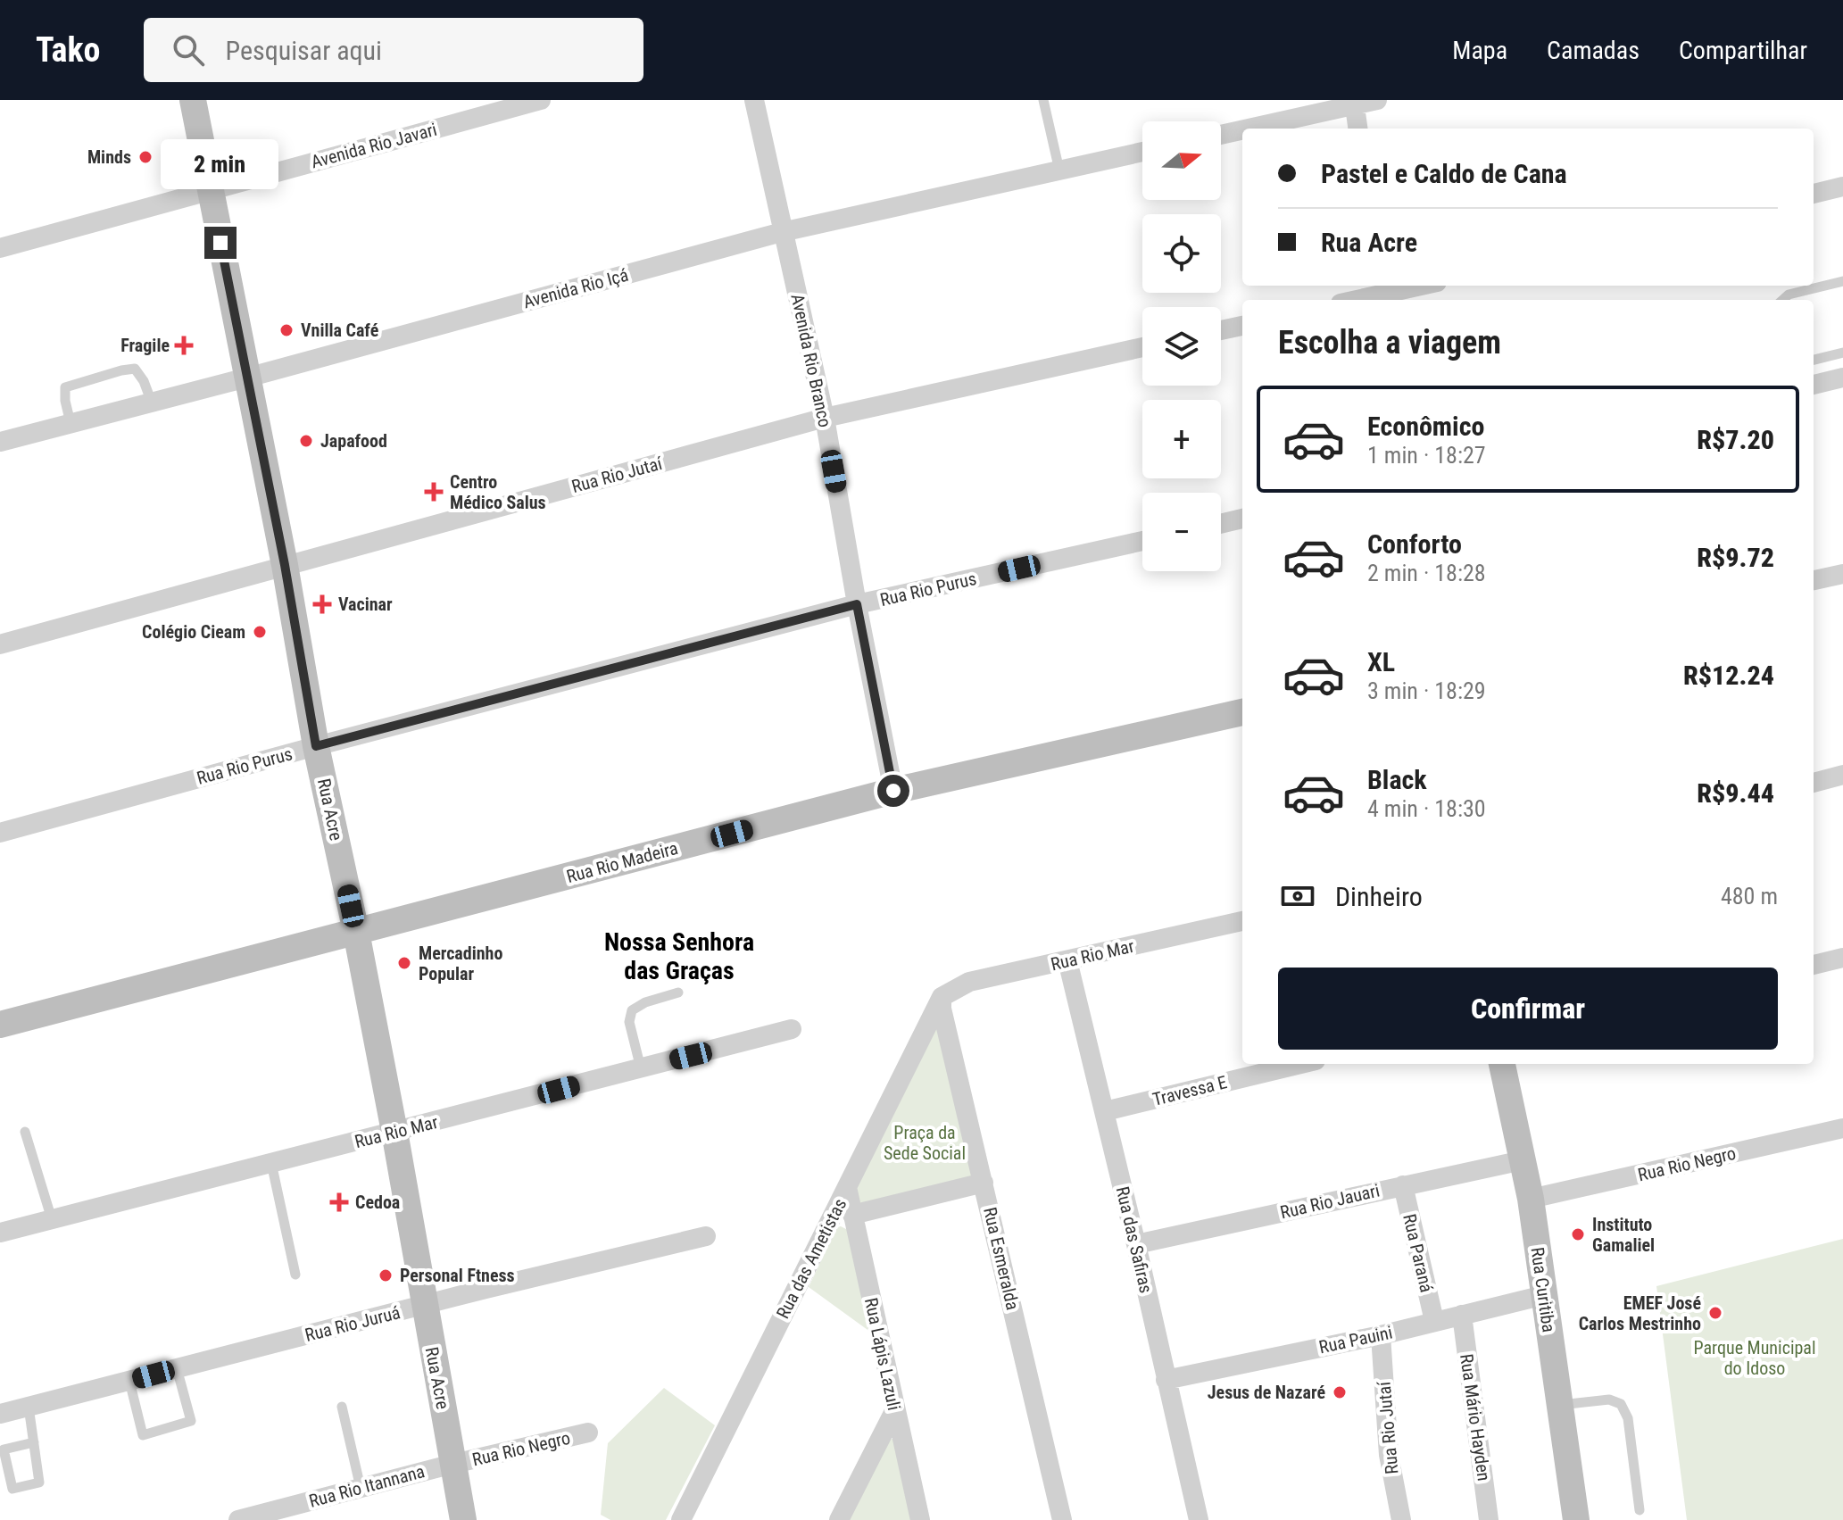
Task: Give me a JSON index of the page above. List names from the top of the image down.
{
  "streets": {
    "street": [
      "Avenida Rio Javari",
      "Avenida Rio Içá",
      "Avenida Rio Branco",
      "Rua Rio Jutaí",
      "Rua Rio Purus",
      "Rua Acre",
      "Rua Rio Madeira",
      "Rua Rio Mar",
      "Travessa E",
      "Rua Rio Negro",
      "Rua Rio Jauari",
      "Rua das Safiras",
      "Rua Paraná",
      "Rua das Ametistas",
      "Rua Esmeralda",
      "Rua Curitiba",
      "Rua Rio Juruá",
      "Rua Pauini",
      "Rua Lápis Lazuli",
      "Rua Mário Hayden",
      "Rua Rio Itannana"
    ]
  },
  "crossings": [
    ["Avenida Rio Javari", "Rua Acre"],
    ["Avenida Rio Içá", "Avenida Rio Branco"],
    ["Avenida Rio Içá", "Rua Acre"],
    ["Avenida Rio Branco", "Rua Rio Jutaí"],
    ["Avenida Rio Branco", "Rua Rio Purus"],
    ["Avenida Rio Branco", "Rua Rio Madeira"],
    ["Rua Rio Jutaí", "Rua Acre"],
    ["Rua Rio Jutaí", "Rua Pauini"],
    ["Rua Rio Purus", "Rua Acre"],
    ["Rua Acre", "Rua Rio Madeira"],
    ["Rua Acre", "Rua Rio Mar"],
    ["Rua Acre", "Rua Rio Negro"],
    ["Rua Acre", "Rua Rio Juruá"],
    ["Rua Acre", "Rua Rio Itannana"],
    ["Rua Rio Mar", "Rua das Safiras"],
    ["Rua Rio Mar", "Rua das Ametistas"],
    ["Rua Rio Mar", "Rua Esmeralda"],
    ["Travessa E", "Rua das Safiras"],
    ["Rua Rio Negro", "Rua Curitiba"],
    ["Rua Rio Negro", "Rua Rio Itannana"],
    ["Rua Rio Jauari", "Rua das Safiras"],
    ["Rua Rio Jauari", "Rua Paraná"],
    ["Rua Rio Jauari", "Rua Curitiba"],
    ["Rua das Safiras", "Rua Pauini"],
    ["Rua Paraná", "Rua Pauini"],
    ["Rua das Ametistas", "Rua Esmeralda"],
    ["Rua das Ametistas", "Rua Lápis Lazuli"],
    ["Rua Curitiba", "Rua Pauini"],
    ["Rua Pauini", "Rua Mário Hayden"]
  ],
  "districts": ["Nossa Senhora das Graças"],
  "parks": ["Praça da Sede Social", "Parque Municipal do Idoso"],
  "places": {
    "other": [
      "Minds",
      "Vnilla Café",
      "Japafood",
      "Colégio Cieam",
      "Mercadinho Popular",
      "Instituto Gamaliel",
      "Personal Ftness",
      "EMEF José Carlos Mestrinho",
      "Jesus de Nazaré"
    ],
    "health": [
      "Fragile",
      "Centro Médico Salus",
      "Vacinar",
      "Cedoa"
    ]
  },
  "north": "right",
  "page": {
    "header": "Tako",
    "search": "Pesquisar aqui",
    "nav": ["Mapa", "Camadas", "Compartilhar"],
    "map_buttons": ["+", "−"],
    "banner": ["Pastel e Caldo de Cana", "Rua Acre"],
    "bubble": "2 min",
    "heading": "Escolha a viagem",
    "list": [
      {
        "name": "Econômico",
        "note": "1 min · 18:27",
        "value": "R$7.20"
      },
      {
        "name": "Conforto",
        "note": "2 min · 18:28",
        "value": "R$9.72"
      },
      {
        "name": "XL",
        "note": "3 min · 18:29",
        "value": "R$12.24"
      },
      {
        "name": "Black",
        "note": "4 min · 18:30",
        "value": "R$9.44"
      }
    ],
    "pay": ["Dinheiro", "480 m"],
    "buttons": "Confirmar"
  }
}
